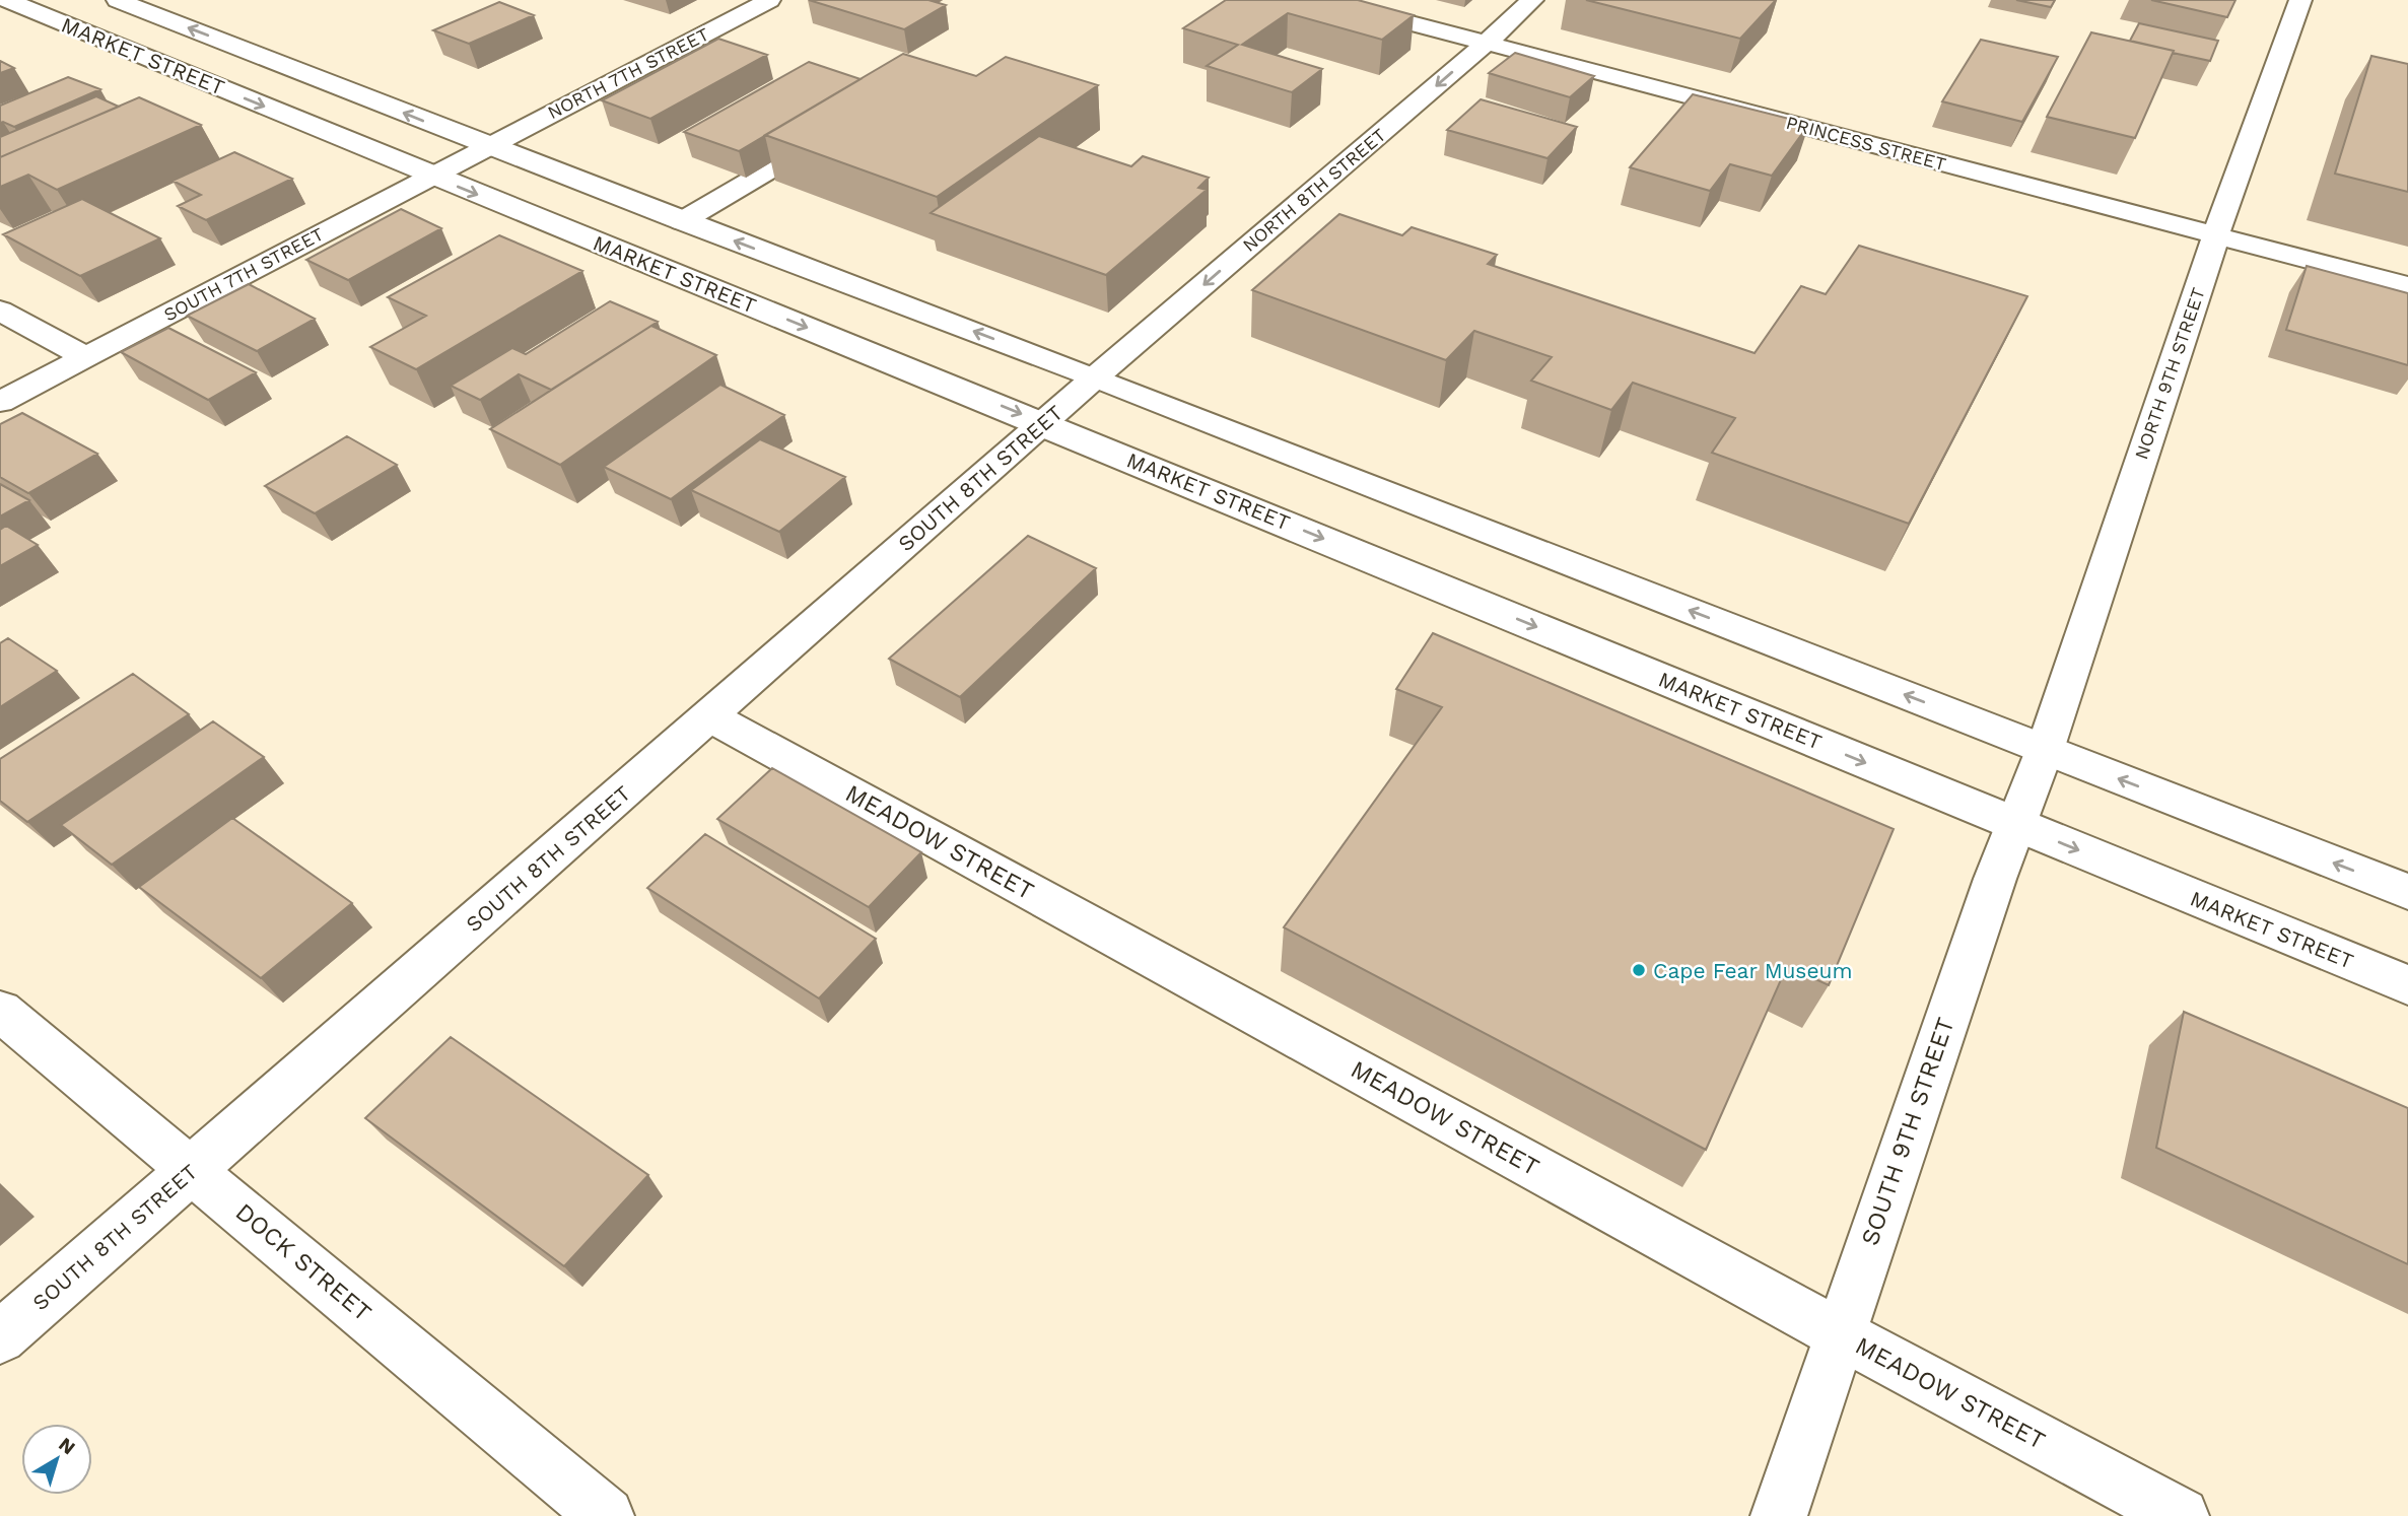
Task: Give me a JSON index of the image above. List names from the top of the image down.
{
  "streets": {
    "street": [
      "MARKET STREET",
      "NORTH 7TH STREET",
      "PRINCESS STREET",
      "NORTH 8TH STREET",
      "SOUTH 7TH STREET",
      "NORTH 9TH STREET",
      "SOUTH 8TH STREET",
      "MEADOW STREET",
      "SOUTH 9TH STREET",
      "DOCK STREET"
    ]
  },
  "crossings": [
    ["MARKET STREET", "NORTH 7TH STREET"],
    ["MARKET STREET", "NORTH 8TH STREET"],
    ["MARKET STREET", "SOUTH 7TH STREET"],
    ["MARKET STREET", "NORTH 9TH STREET"],
    ["MARKET STREET", "SOUTH 8TH STREET"],
    ["MARKET STREET", "SOUTH 9TH STREET"],
    ["NORTH 7TH STREET", "SOUTH 7TH STREET"],
    ["PRINCESS STREET", "NORTH 8TH STREET"],
    ["PRINCESS STREET", "NORTH 9TH STREET"],
    ["NORTH 8TH STREET", "SOUTH 8TH STREET"],
    ["NORTH 9TH STREET", "SOUTH 9TH STREET"],
    ["SOUTH 8TH STREET", "MEADOW STREET"],
    ["SOUTH 8TH STREET", "DOCK STREET"],
    ["MEADOW STREET", "SOUTH 9TH STREET"]
  ],
  "one_way": ["NORTH 8TH STREET"],
  "places": ["Cape Fear Museum"],
  "north": "top right"
}
